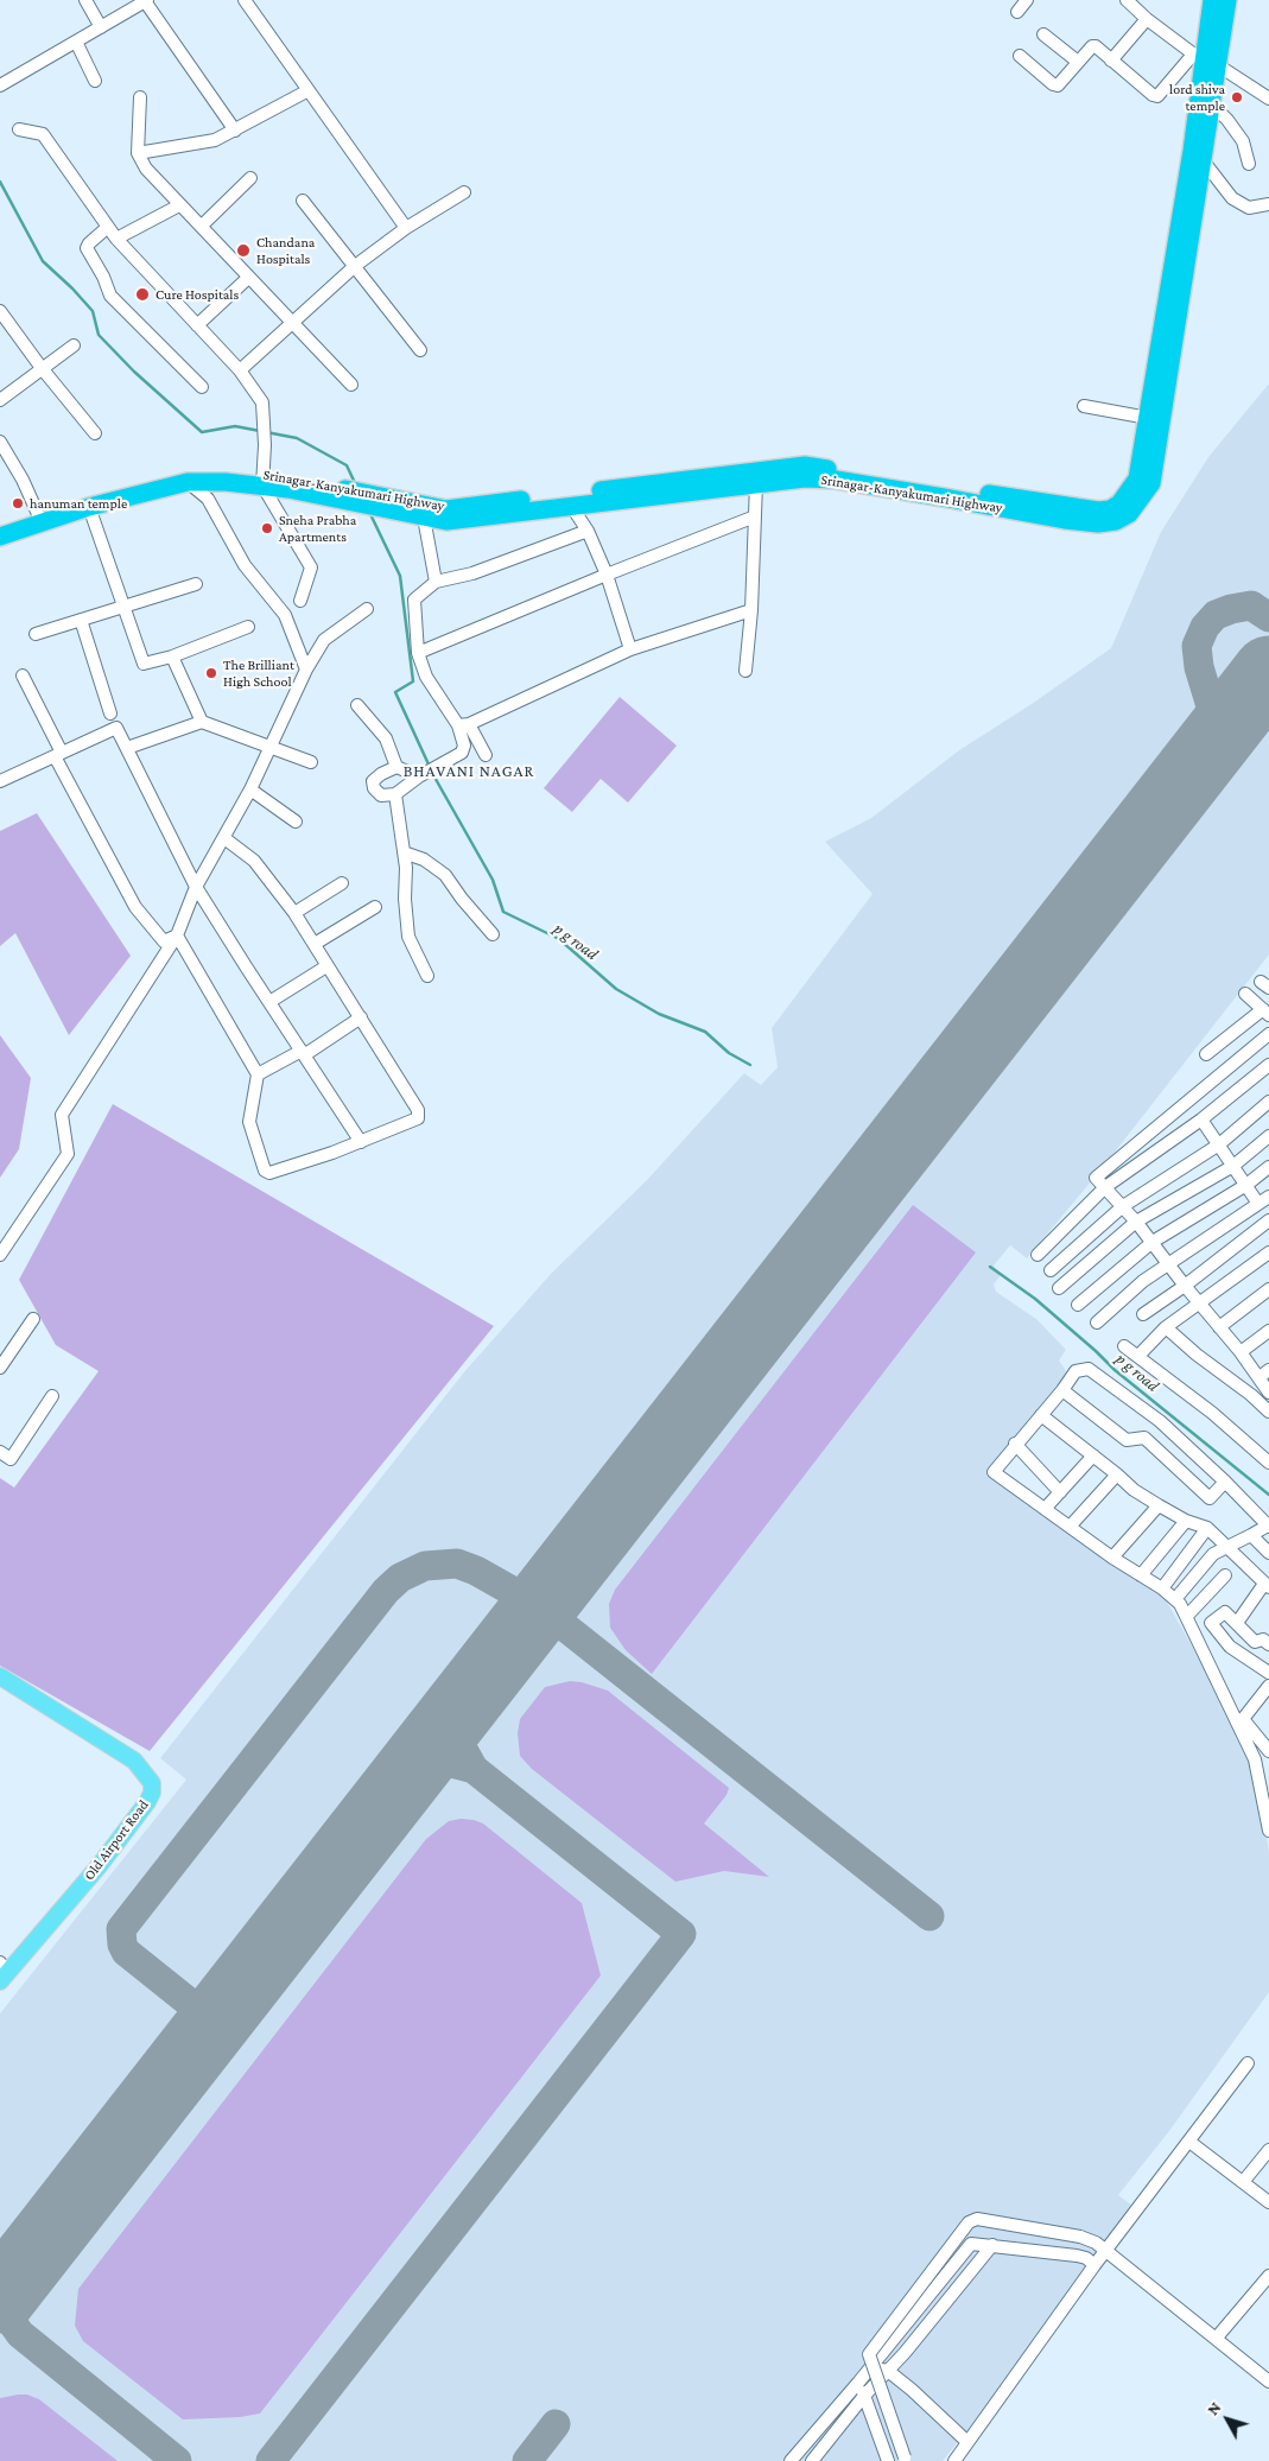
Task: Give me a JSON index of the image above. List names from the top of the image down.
{
  "streets": {
    "highway": ["Srinagar-Kanyakumari Highway"],
    "main road": ["Old Airport Road"]
  },
  "districts": ["BHAVANI NAGAR"],
  "water": ["p g road"],
  "places": [
    "lord shiva temple",
    "Chandana Hospitals",
    "Cure Hospitals",
    "hanuman temple",
    "Sneha Prabha Apartments",
    "The Brilliant High School"
  ],
  "north": "top left"
}
